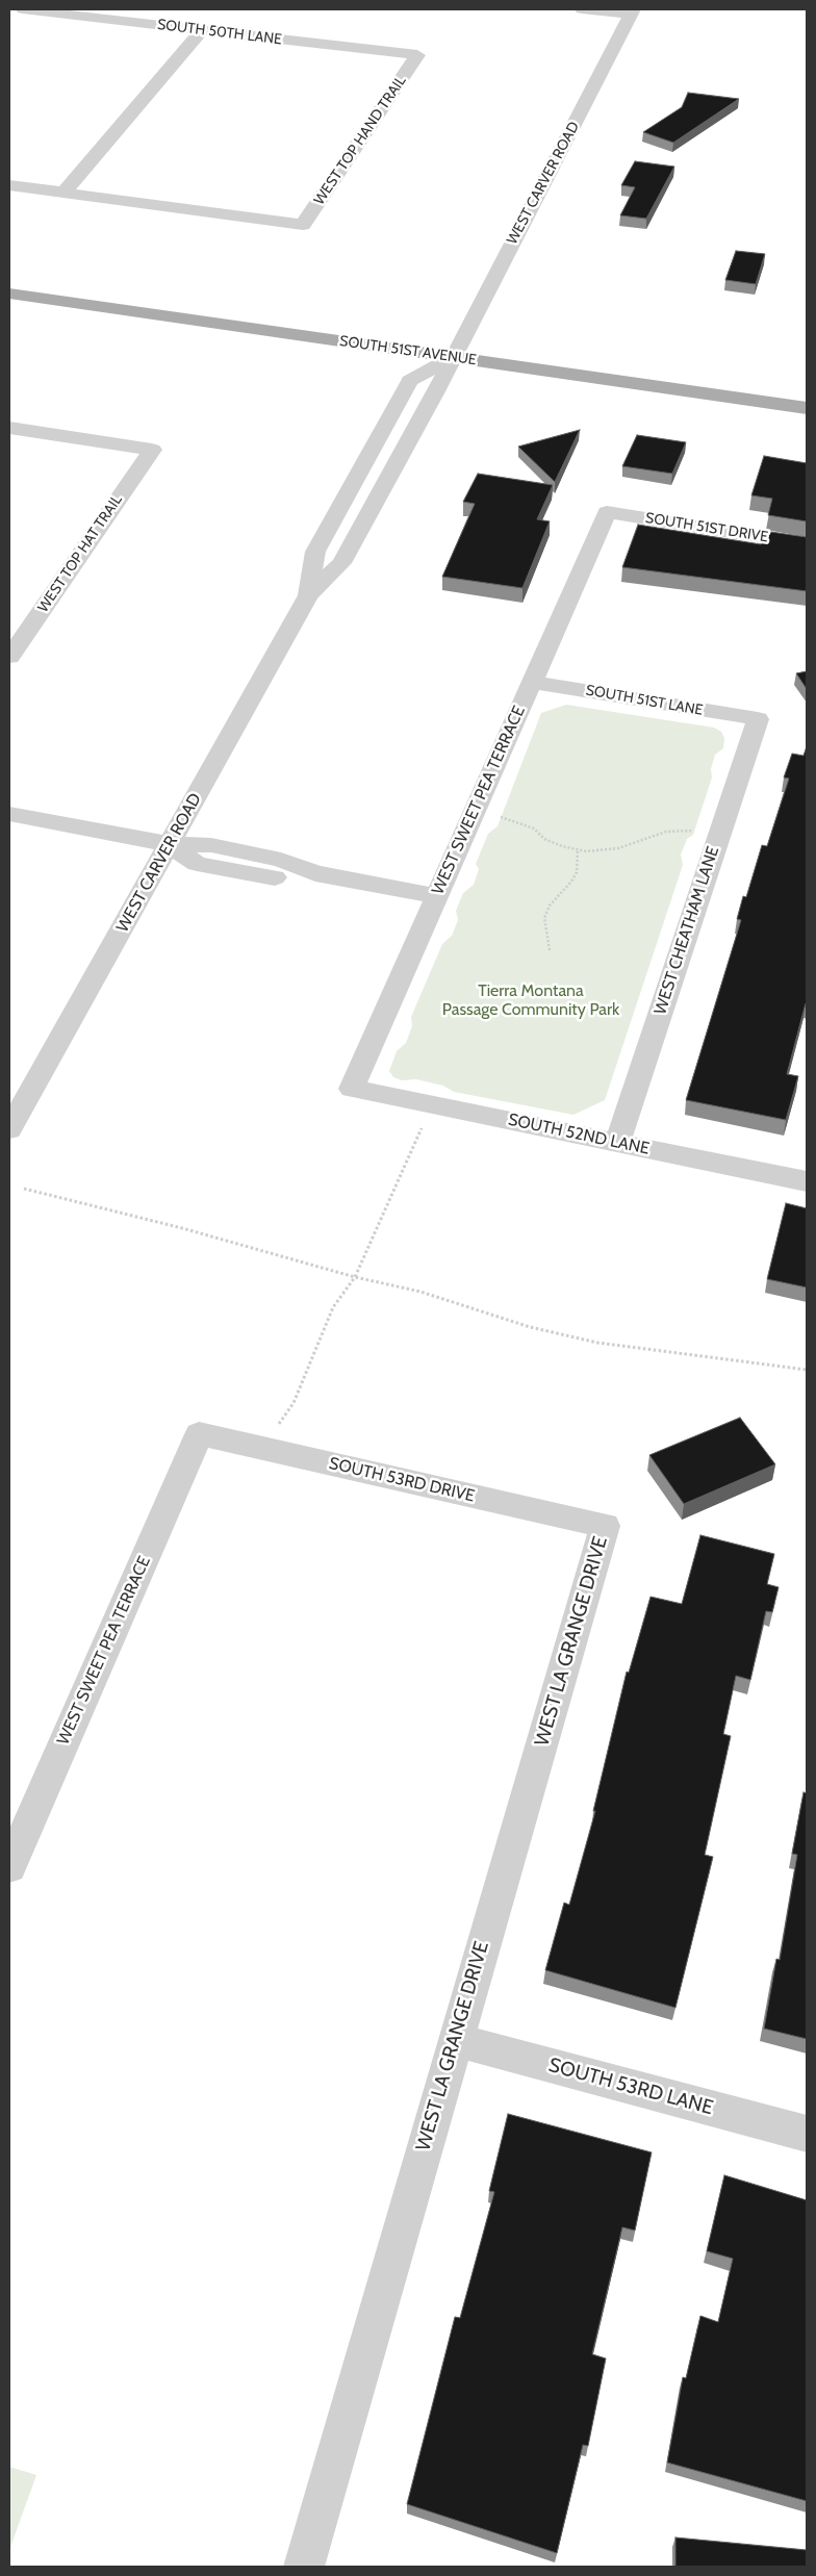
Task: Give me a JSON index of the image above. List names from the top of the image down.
{
  "streets": {
    "main road": ["SOUTH 51ST AVENUE"],
    "street": [
      "SOUTH 50TH LANE",
      "WEST TOP HAND TRAIL",
      "WEST CARVER ROAD",
      "SOUTH 51ST DRIVE",
      "WEST TOP HAT TRAIL",
      "SOUTH 51ST LANE",
      "WEST SWEET PEA TERRACE",
      "WEST CHEATHAM LANE",
      "SOUTH 52ND LANE",
      "SOUTH 53RD DRIVE",
      "WEST LA GRANGE DRIVE",
      "SOUTH 53RD LANE"
    ]
  },
  "crossings": [
    ["SOUTH 50TH LANE", "WEST TOP HAND TRAIL"],
    ["WEST CARVER ROAD", "SOUTH 51ST AVENUE"],
    ["SOUTH 51ST DRIVE", "WEST SWEET PEA TERRACE"],
    ["SOUTH 51ST LANE", "WEST SWEET PEA TERRACE"],
    ["SOUTH 51ST LANE", "WEST CHEATHAM LANE"],
    ["WEST SWEET PEA TERRACE", "SOUTH 52ND LANE"],
    ["WEST SWEET PEA TERRACE", "SOUTH 53RD DRIVE"],
    ["WEST CHEATHAM LANE", "SOUTH 52ND LANE"],
    ["SOUTH 53RD DRIVE", "WEST LA GRANGE DRIVE"],
    ["WEST LA GRANGE DRIVE", "SOUTH 53RD LANE"]
  ],
  "parks": ["Tierra Montana Passage Community Park"]
}
